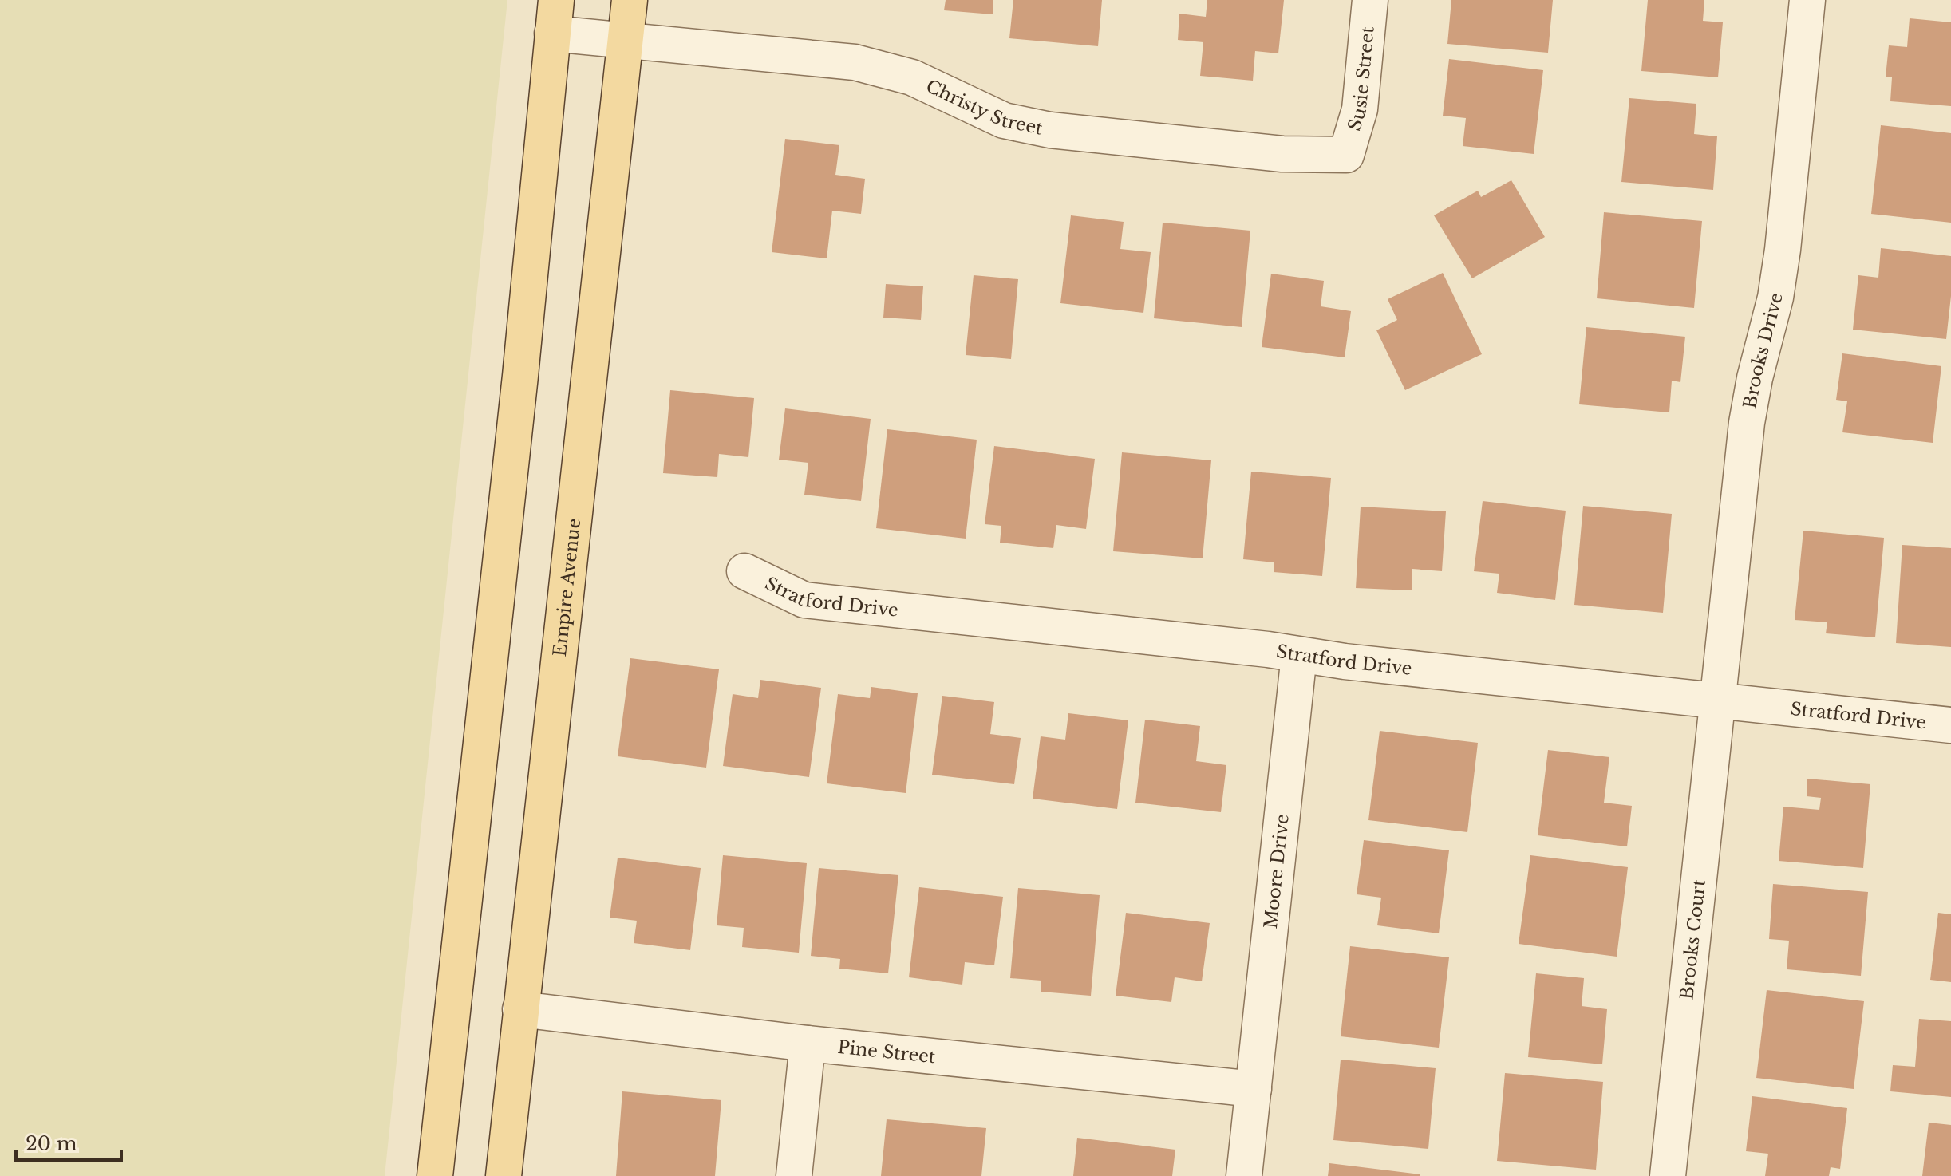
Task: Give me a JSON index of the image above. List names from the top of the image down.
{
  "streets": {
    "main road": ["Empire Avenue"],
    "street": [
      "Susie Street",
      "Christy Street",
      "Brooks Drive",
      "Stratford Drive",
      "Moore Drive",
      "Brooks Court",
      "Pine Street"
    ]
  },
  "crossings": [
    ["Susie Street", "Christy Street"],
    ["Christy Street", "Empire Avenue"],
    ["Brooks Drive", "Stratford Drive"],
    ["Brooks Drive", "Brooks Court"],
    ["Empire Avenue", "Pine Street"],
    ["Stratford Drive", "Moore Drive"],
    ["Stratford Drive", "Brooks Court"],
    ["Moore Drive", "Pine Street"]
  ],
  "scale_bar": "20 m"
}
